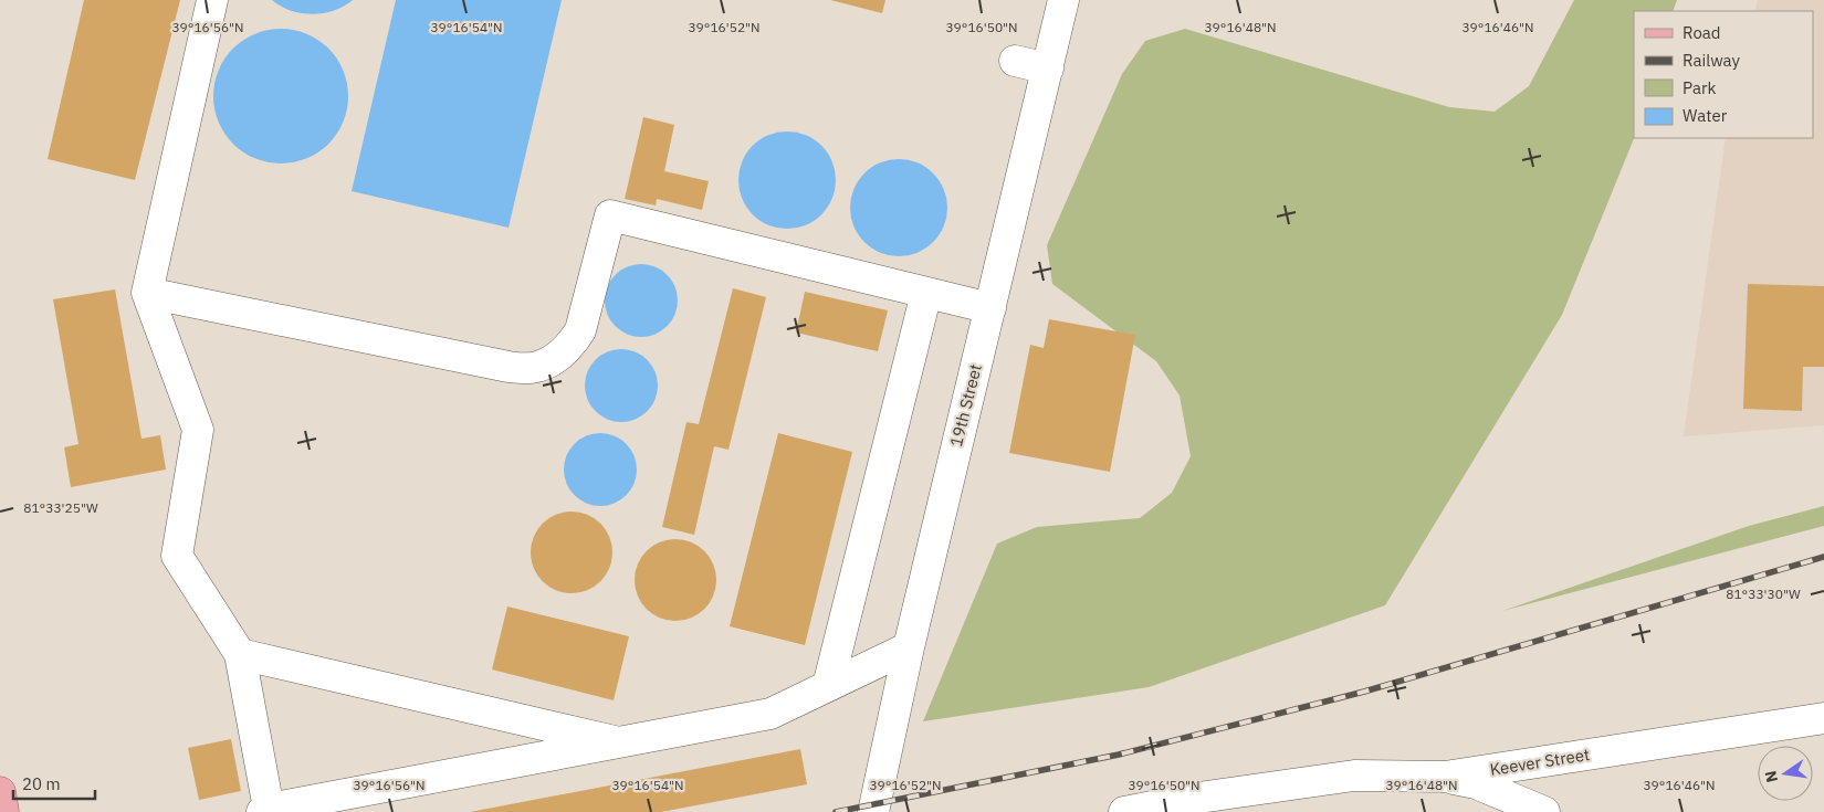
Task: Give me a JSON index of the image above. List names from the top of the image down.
{
  "streets": {
    "street": ["19th Street", "Keever Street"]
  },
  "legend": [
    "Road",
    "Railway",
    "Park",
    "Water"
  ],
  "scale_bar": "20 m",
  "north": "left",
  "coordinates": [
    "39°16'56\"N",
    "39°16'54\"N",
    "39°16'52\"N",
    "39°16'50\"N",
    "39°16'48\"N",
    "39°16'46\"N",
    "81°33'25\"W",
    "81°33'30\"W"
  ]
}
